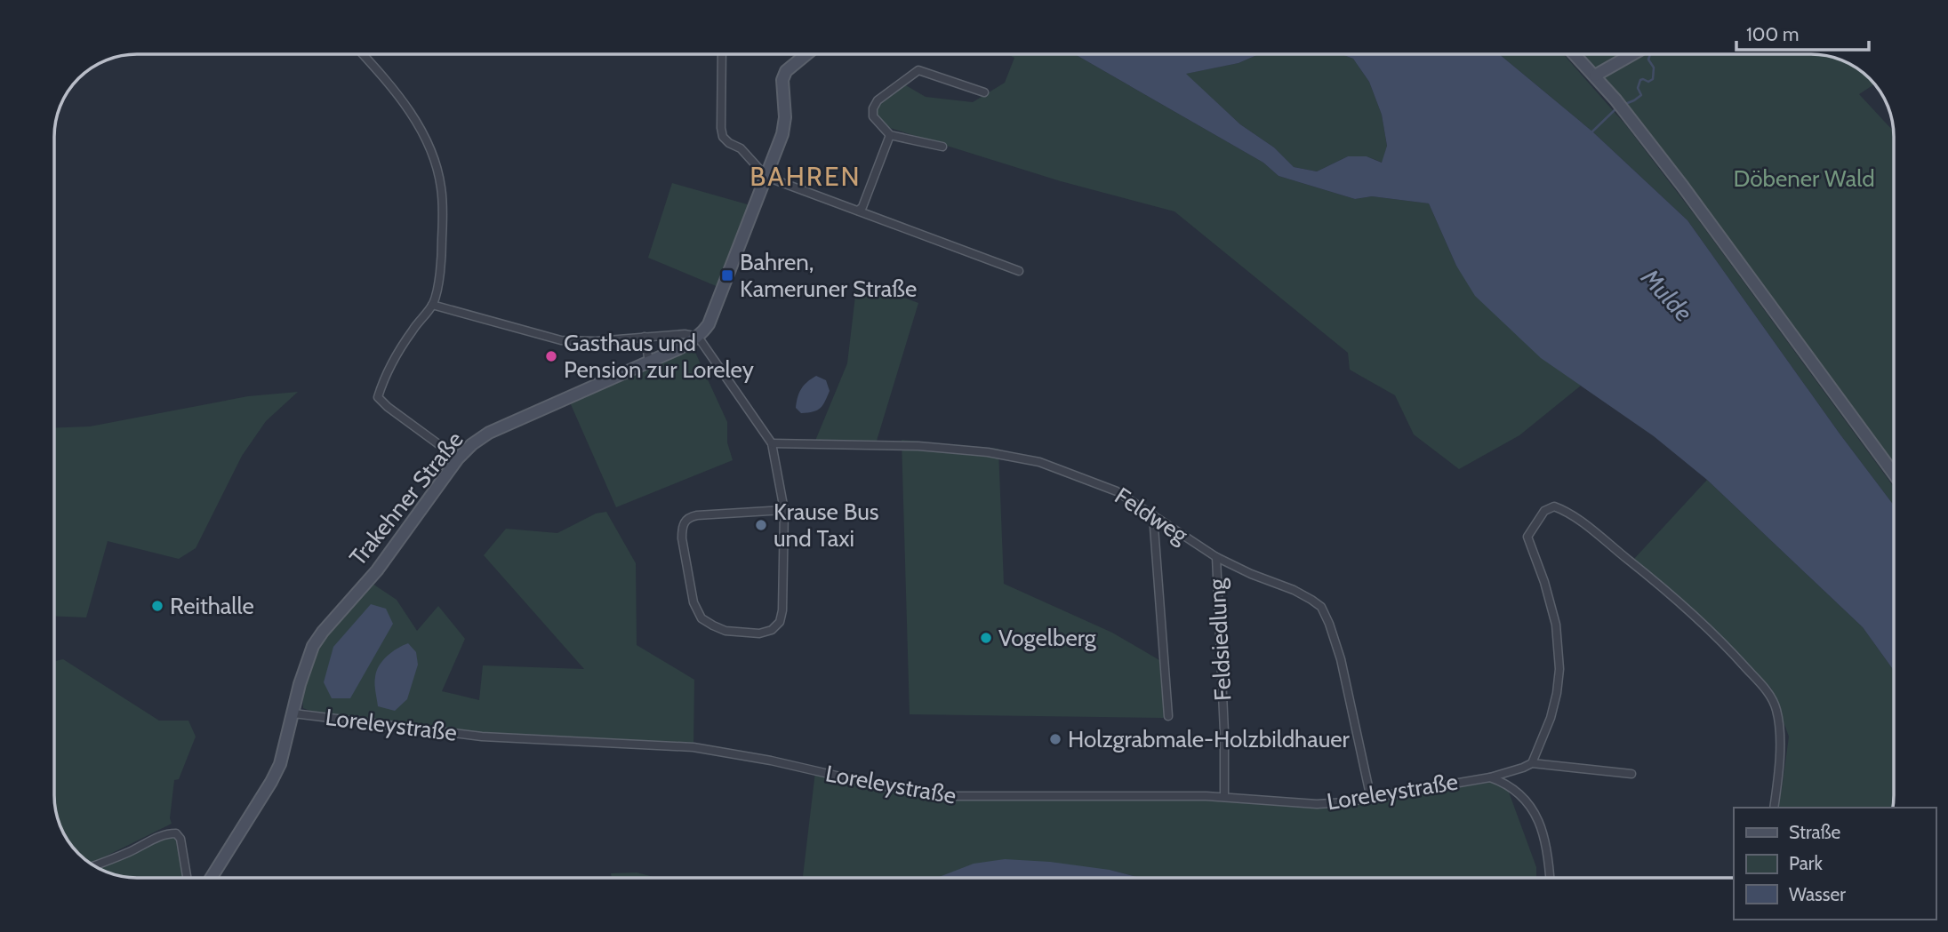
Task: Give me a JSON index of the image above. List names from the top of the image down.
{
  "streets": {
    "street": [
      "Trakehner Straße",
      "Feldweg",
      "Feldsiedlung",
      "Loreleystraße"
    ]
  },
  "crossings": [
    ["Trakehner Straße", "Loreleystraße"],
    ["Feldweg", "Feldsiedlung"],
    ["Feldweg", "Loreleystraße"],
    ["Feldsiedlung", "Loreleystraße"]
  ],
  "districts": ["BAHREN"],
  "water": ["Mulde"],
  "parks": ["Döbener Wald"],
  "places": {
    "transit": ["Bahren, Kameruner Straße"],
    "other": [
      "Gasthaus und Pension zur Loreley",
      "Krause Bus und Taxi",
      "Reithalle",
      "Vogelberg",
      "Holzgrabmale-Holzbildhauer"
    ]
  },
  "legend": ["Straße", "Park", "Wasser"],
  "scale_bar": "100 m"
}
